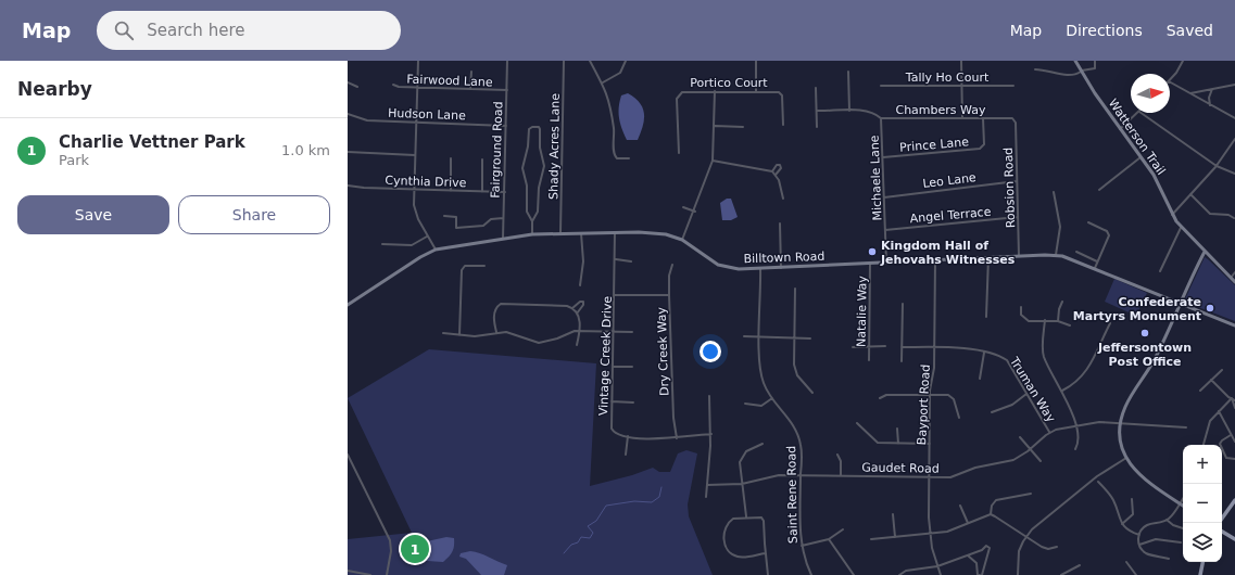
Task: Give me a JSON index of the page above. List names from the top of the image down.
{
  "streets": {
    "main road": ["Watterson Trail", "Billtown Road"],
    "street": [
      "Tally Ho Court",
      "Fairwood Lane",
      "Portico Court",
      "Chambers Way",
      "Hudson Lane",
      "Prince Lane",
      "Shady Acres Lane",
      "Fairground Road",
      "Michaele Lane",
      "Leo Lane",
      "Cynthia Drive",
      "Robsion Road",
      "Angel Terrace",
      "Natalie Way",
      "Dry Creek Way",
      "Vintage Creek Drive",
      "Truman Way",
      "Bayport Road",
      "Gaudet Road",
      "Saint Rene Road"
    ]
  },
  "crossings": [
    ["Fairwood Lane", "Fairground Road"],
    ["Chambers Way", "Prince Lane"],
    ["Chambers Way", "Michaele Lane"],
    ["Chambers Way", "Robsion Road"],
    ["Hudson Lane", "Fairground Road"],
    ["Prince Lane", "Michaele Lane"],
    ["Shady Acres Lane", "Billtown Road"],
    ["Fairground Road", "Cynthia Drive"],
    ["Fairground Road", "Billtown Road"],
    ["Michaele Lane", "Leo Lane"],
    ["Michaele Lane", "Angel Terrace"],
    ["Michaele Lane", "Billtown Road"],
    ["Leo Lane", "Robsion Road"],
    ["Robsion Road", "Angel Terrace"],
    ["Robsion Road", "Billtown Road"],
    ["Billtown Road", "Natalie Way"],
    ["Billtown Road", "Vintage Creek Drive"],
    ["Billtown Road", "Bayport Road"],
    ["Billtown Road", "Saint Rene Road"],
    ["Dry Creek Way", "Vintage Creek Drive"],
    ["Truman Way", "Bayport Road"],
    ["Truman Way", "Gaudet Road"],
    ["Bayport Road", "Gaudet Road"],
    ["Gaudet Road", "Saint Rene Road"]
  ],
  "places": ["Kingdom Hall of Jehovahs Witnesses", "Confederate Martyrs Monument", "Jeffersontown Post Office"],
  "north": "right",
  "page": {
    "header": "Map",
    "search": "Search here",
    "nav": ["Map", "Directions", "Saved"],
    "heading": "Nearby",
    "list": [
      {
        "mark": "1",
        "name": "Charlie Vettner Park",
        "note": "Park",
        "value": "1.0 km"
      }
    ],
    "buttons": ["Save", "Share"],
    "map_buttons": ["+", "−"],
    "pins": "1"
  }
}
